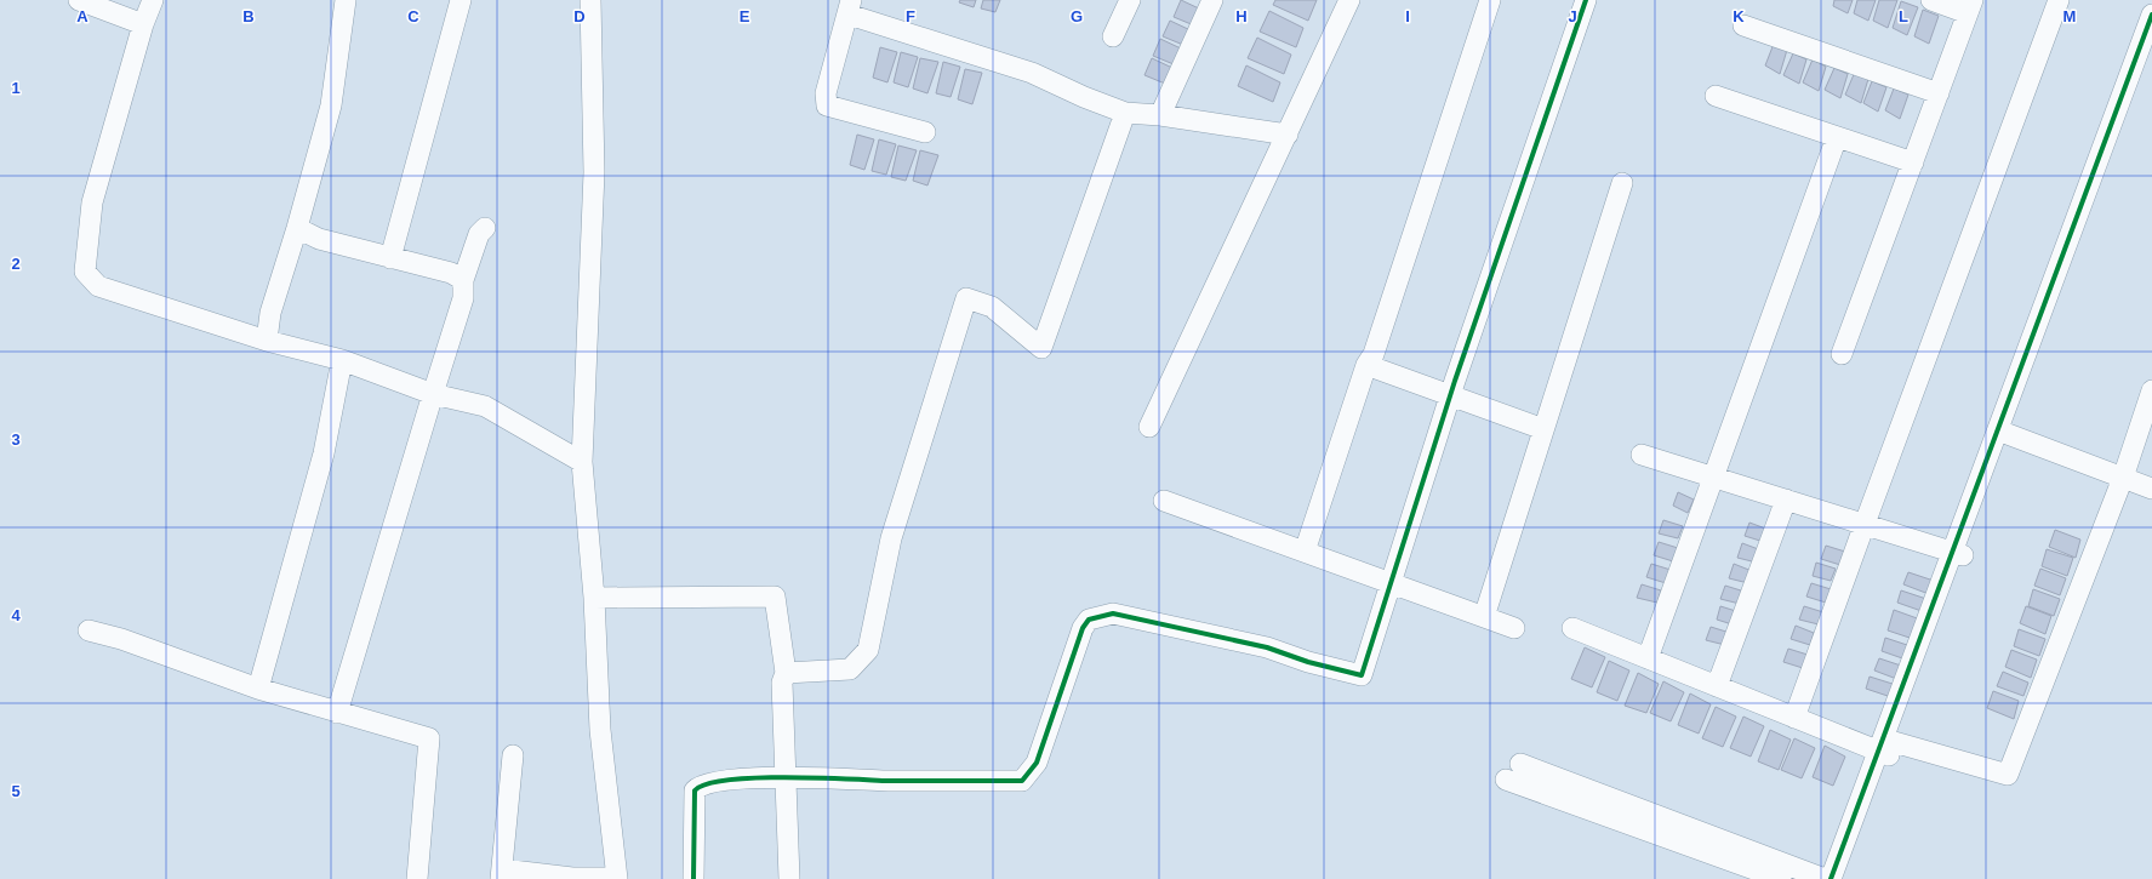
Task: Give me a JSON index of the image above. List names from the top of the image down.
{
  "grid": {
    "columns": [
      "A",
      "B",
      "C",
      "D",
      "E",
      "F",
      "G",
      "H",
      "I",
      "J",
      "K",
      "L",
      "M"
    ],
    "rows": [
      "1",
      "2",
      "3",
      "4",
      "5"
    ]
  }
}
